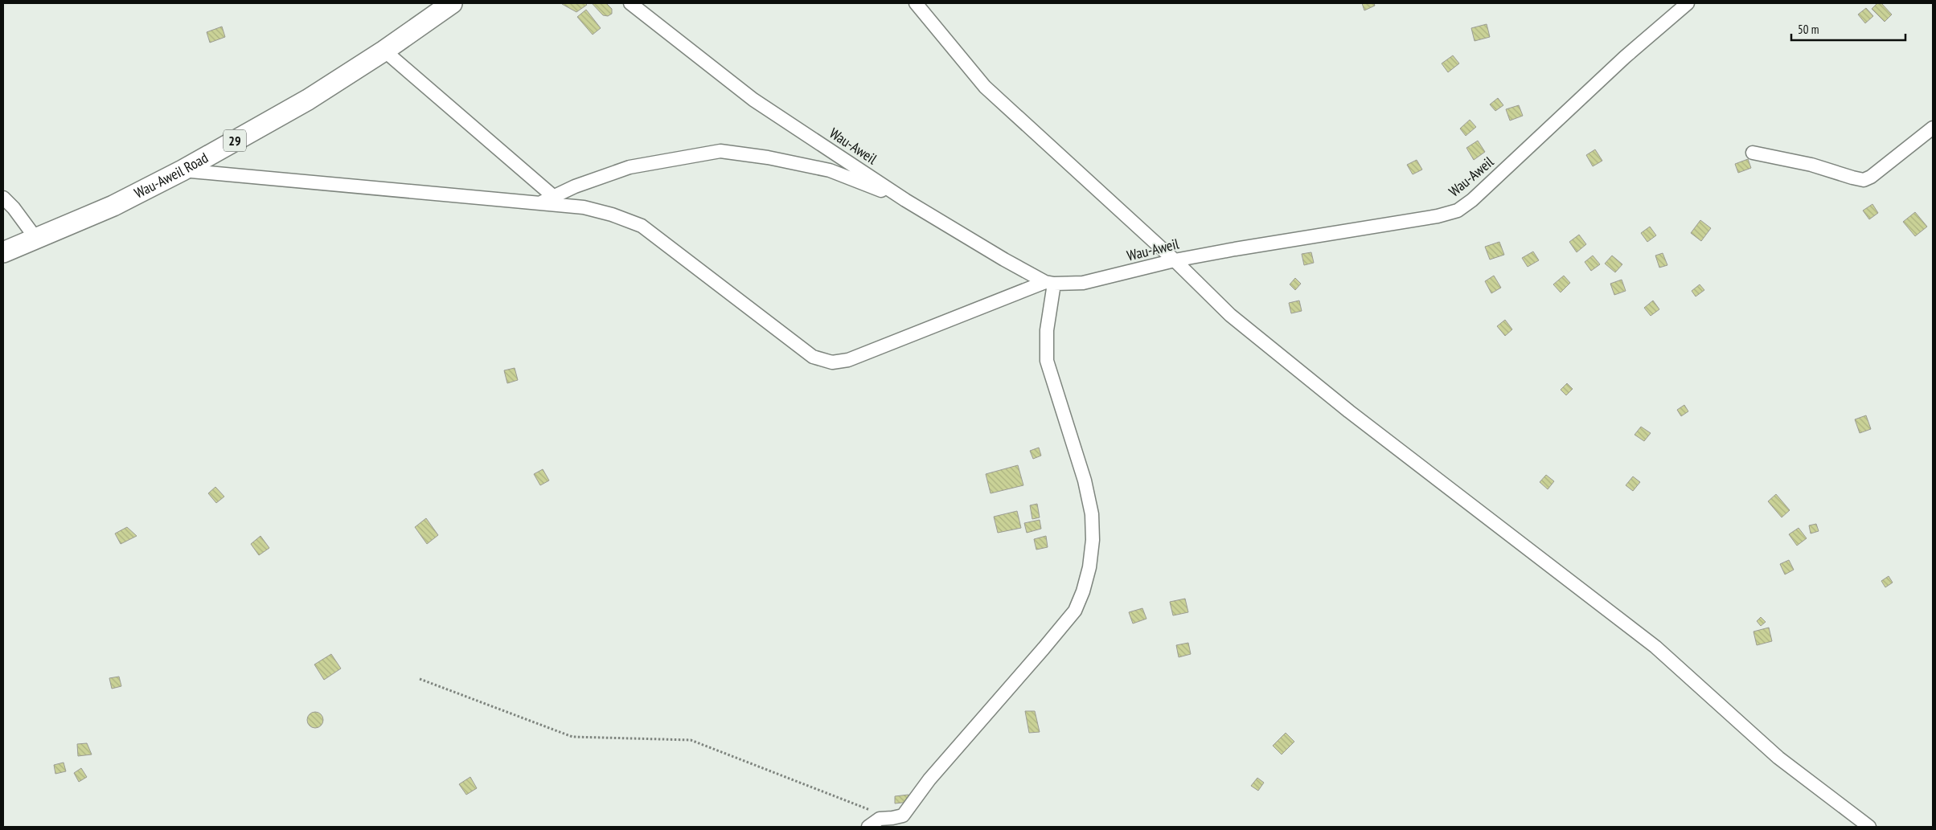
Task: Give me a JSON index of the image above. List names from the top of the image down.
{
  "streets": {
    "main road": ["29", "Wau-Aweil Road"],
    "street": ["Wau-Aweil"]
  },
  "scale_bar": "50 m"
}
